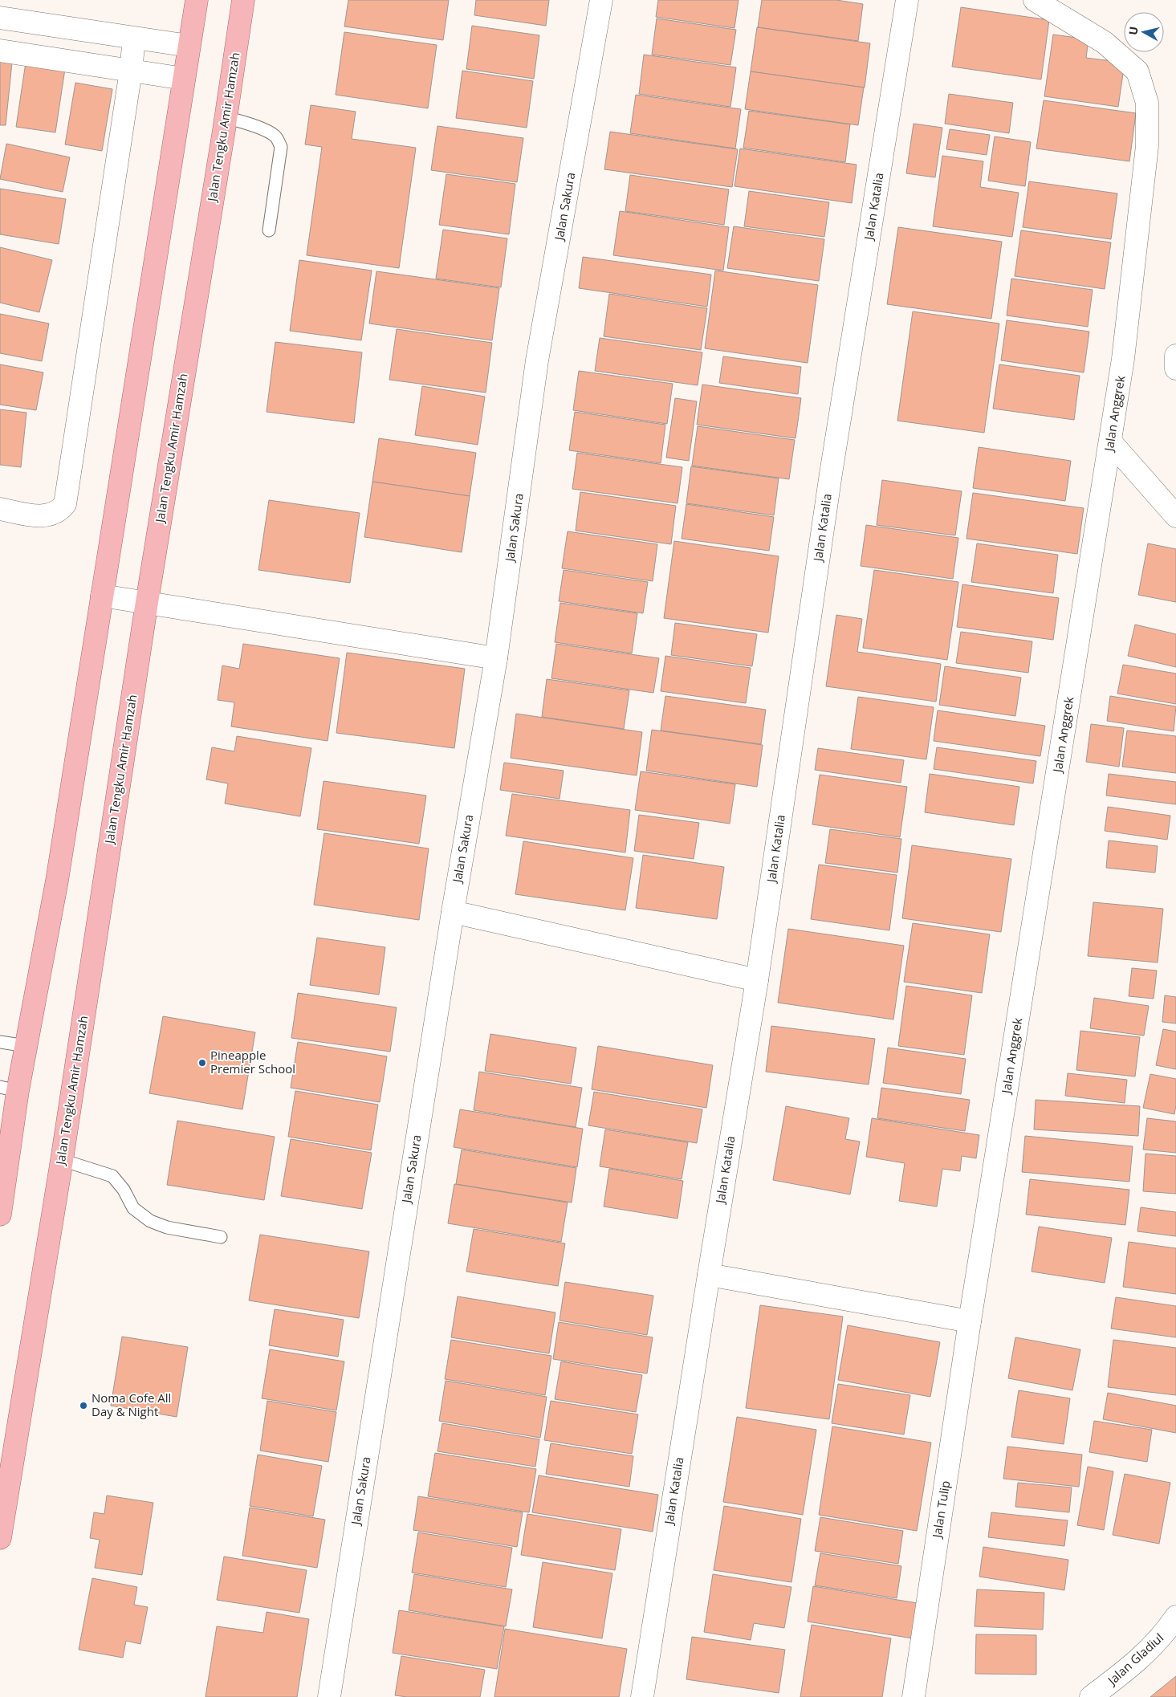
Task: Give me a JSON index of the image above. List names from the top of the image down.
{
  "streets": {
    "main road": ["Jalan Tengku Amir Hamzah"],
    "street": [
      "Jalan Sakura",
      "Jalan Katalia",
      "Jalan Anggrek",
      "Jalan Tulip",
      "Jalan Gladiul"
    ]
  },
  "crossings": [
    ["Jalan Anggrek", "Jalan Tulip"]
  ],
  "places": ["Pineapple Premier School", "Noma Cofe All Day & Night"],
  "north": "left"
}
